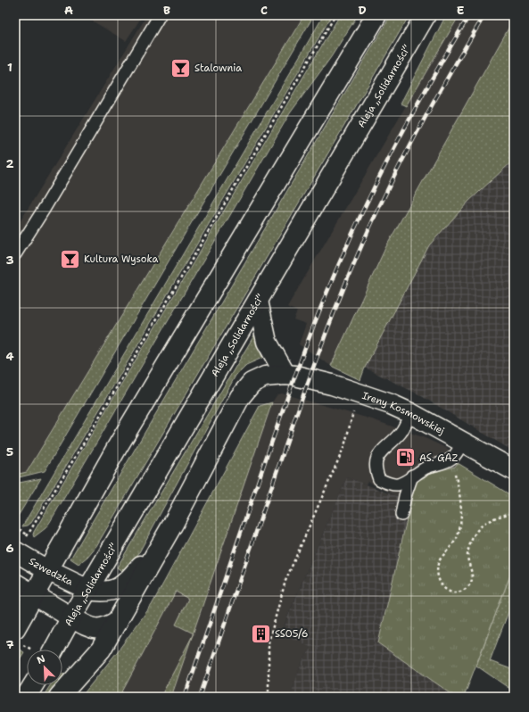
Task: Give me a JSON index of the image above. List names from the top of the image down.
{
  "streets": {
    "main road": ["Aleja „Solidarności”", "Ireny Kosmowskiej", "Szwedzka"]
  },
  "crossings": [
    ["Aleja „Solidarności”", "Szwedzka"]
  ],
  "places": {
    "bar": ["Stalownia", "Kultura Wysoka"],
    "fuel station": ["AS. GAZ"],
    "building": ["SSO5/6"]
  },
  "north": "top left",
  "grid": {
    "columns": [
      "A",
      "B",
      "C",
      "D",
      "E"
    ],
    "rows": [
      "1",
      "2",
      "3",
      "4",
      "5",
      "6",
      "7"
    ]
  }
}
